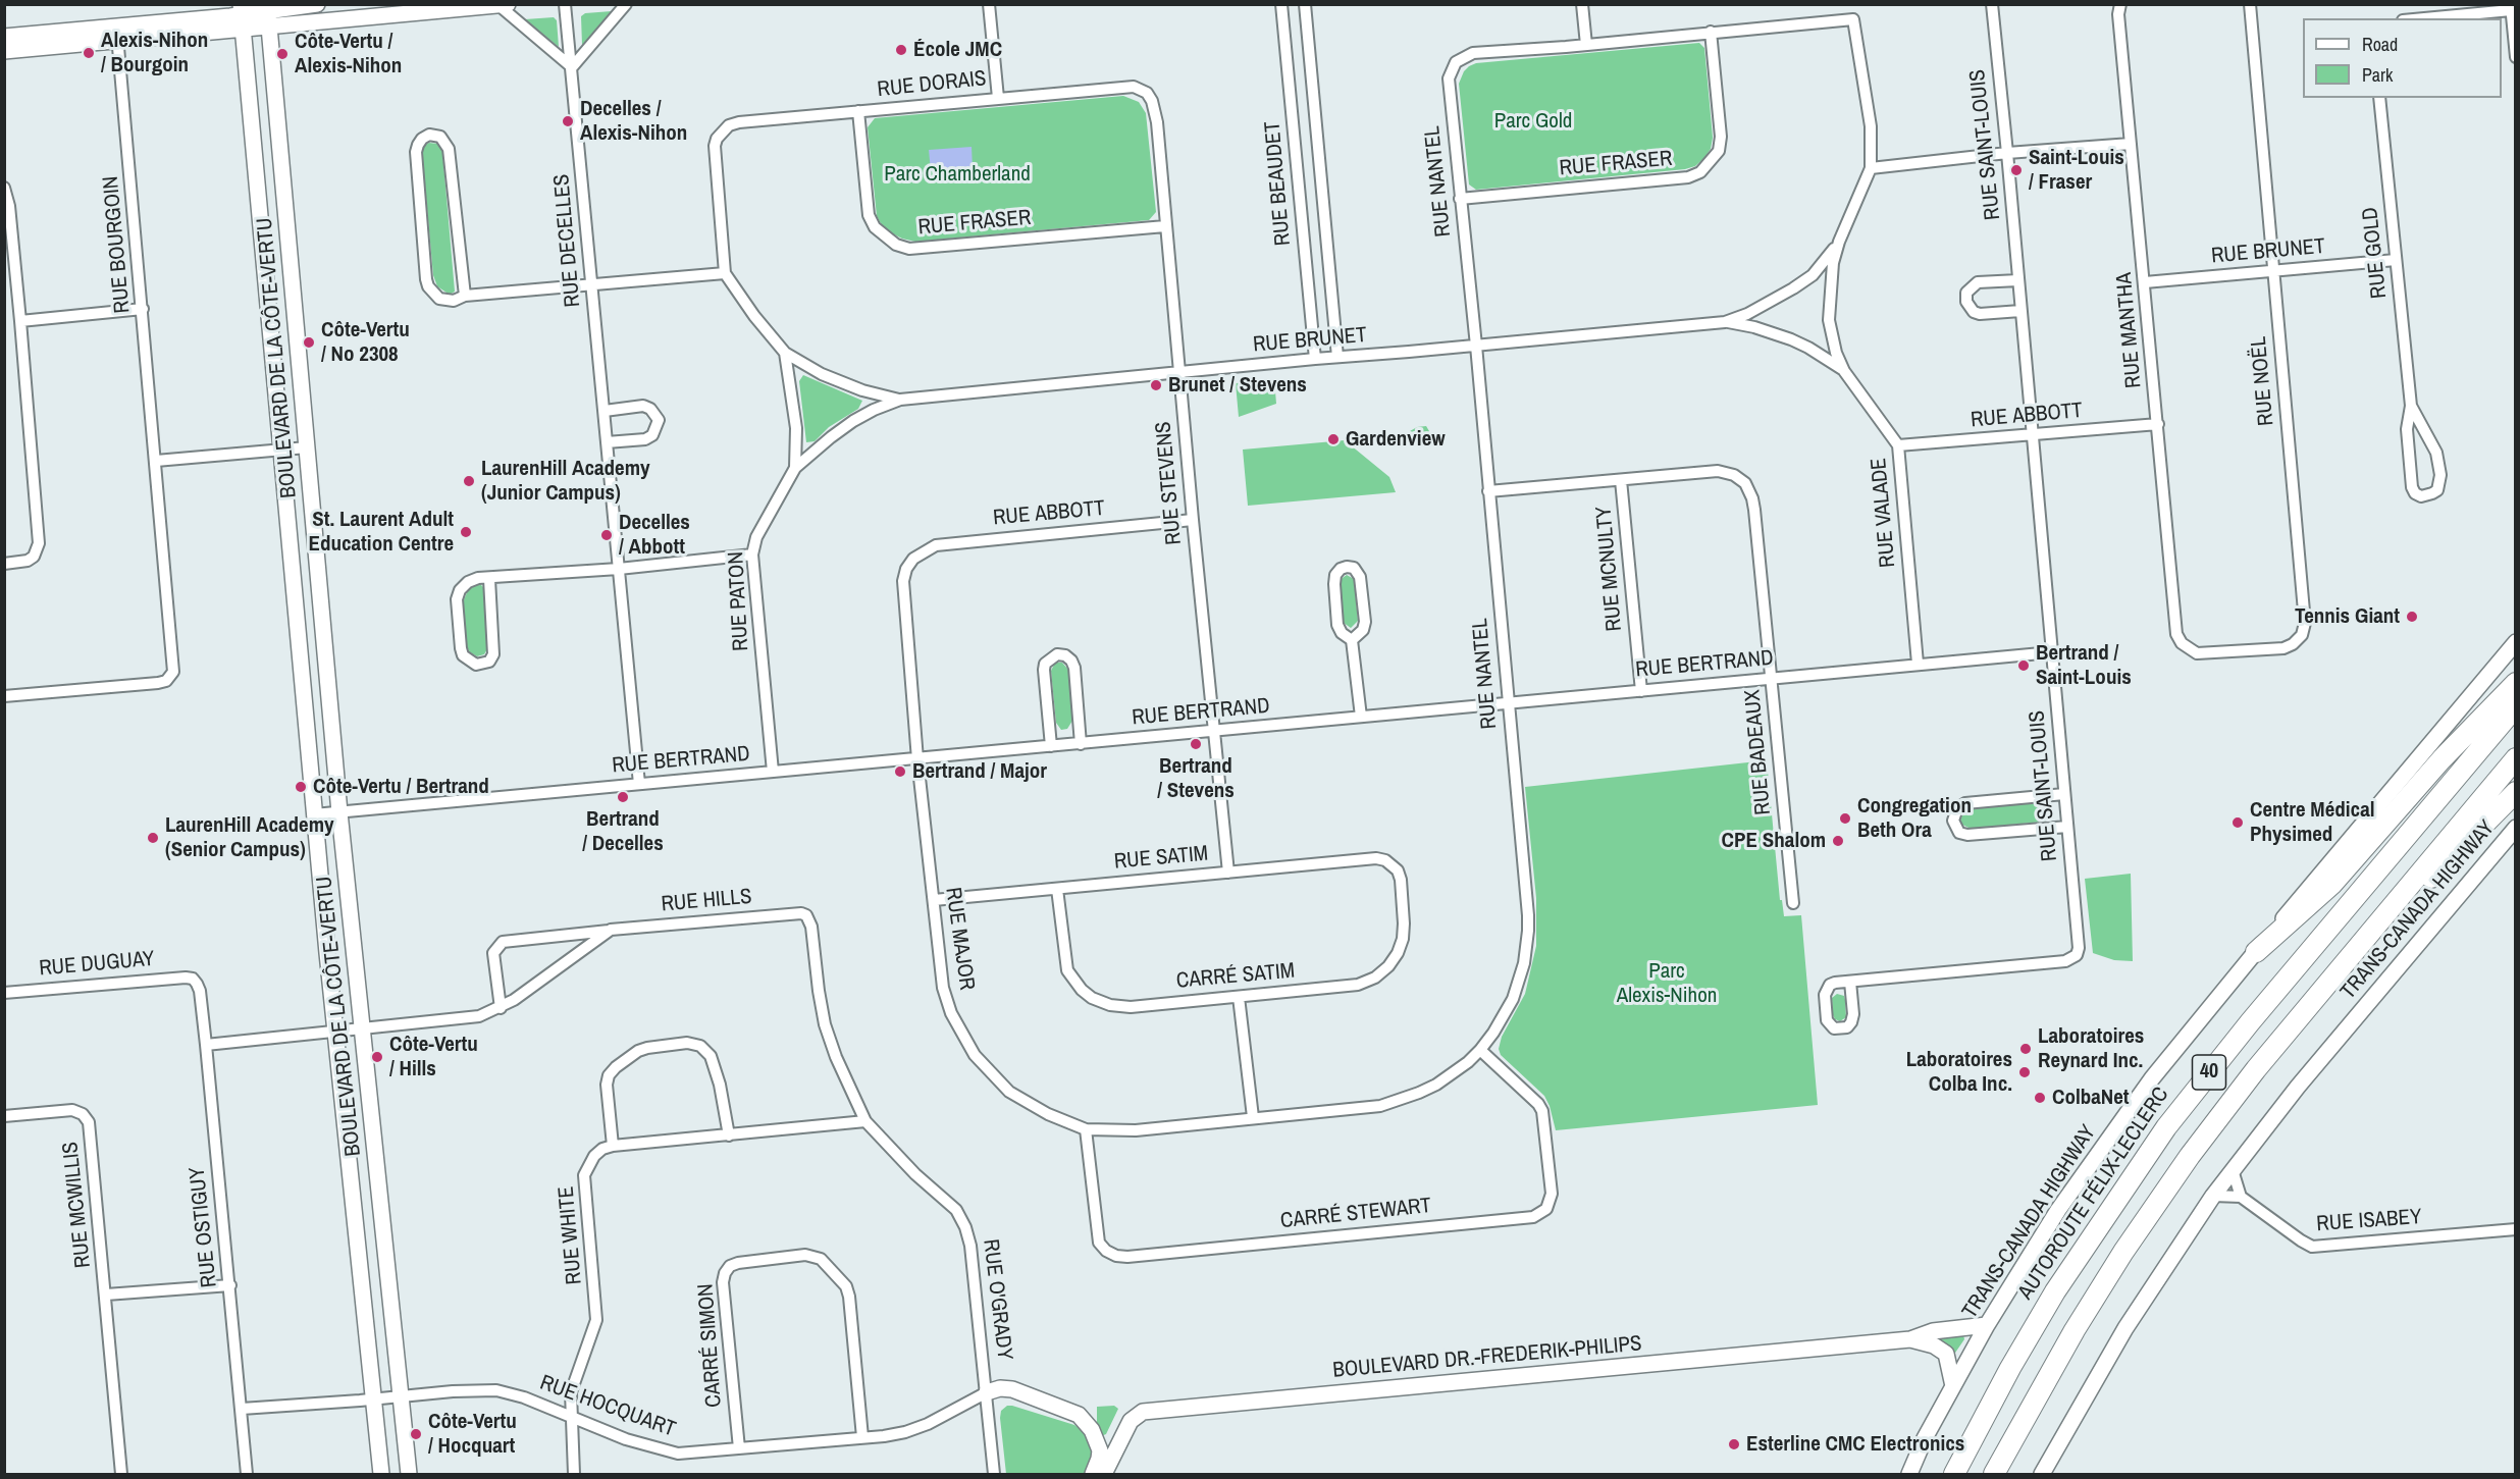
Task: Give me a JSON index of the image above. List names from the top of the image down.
{
  "streets": {
    "highway": ["40", "AUTOROUTE FÉLIX-LECLERC"],
    "main road": [
      "BOULEVARD DE LA CÔTE-VERTU",
      "TRANS-CANADA HIGHWAY",
      "RUE O'GRADY",
      "BOULEVARD DR.-FREDERIK-PHILIPS"
    ],
    "street": [
      "RUE DORAIS",
      "RUE SAINT-LOUIS",
      "RUE FRASER",
      "RUE NANTEL",
      "RUE BEAUDET",
      "RUE DECELLES",
      "RUE BOURGOIN",
      "RUE BRUNET",
      "RUE GOLD",
      "RUE MANTHA",
      "RUE NOËL",
      "RUE ABBOTT",
      "RUE STEVENS",
      "RUE VALADE",
      "RUE MCNULTY",
      "RUE PATON",
      "RUE BERTRAND",
      "RUE BADEAUX",
      "RUE SATIM",
      "RUE HILLS",
      "RUE MAJOR",
      "RUE DUGUAY",
      "CARRÉ SATIM",
      "RUE MCWILLIS",
      "CARRÉ STEWART",
      "RUE ISABEY",
      "RUE OSTIGUY",
      "RUE WHITE",
      "CARRÉ SIMON",
      "RUE HOCQUART"
    ]
  },
  "crossings": [
    ["RUE DORAIS", "RUE FRASER"],
    ["RUE DORAIS", "RUE STEVENS"],
    ["RUE SAINT-LOUIS", "RUE ABBOTT"],
    ["RUE SAINT-LOUIS", "RUE BERTRAND"],
    ["RUE FRASER", "RUE NANTEL"],
    ["RUE FRASER", "RUE STEVENS"],
    ["RUE FRASER", "RUE VALADE"],
    ["RUE NANTEL", "RUE BRUNET"],
    ["RUE NANTEL", "RUE BERTRAND"],
    ["RUE NANTEL", "RUE MAJOR"],
    ["RUE NANTEL", "CARRÉ STEWART"],
    ["RUE BEAUDET", "RUE BRUNET"],
    ["RUE DECELLES", "RUE BERTRAND"],
    ["RUE BRUNET", "RUE GOLD"],
    ["RUE BRUNET", "RUE MANTHA"],
    ["RUE BRUNET", "RUE NOËL"],
    ["RUE BRUNET", "RUE STEVENS"],
    ["RUE BRUNET", "RUE VALADE"],
    ["RUE BRUNET", "RUE PATON"],
    ["RUE MANTHA", "RUE NOËL"],
    ["RUE MANTHA", "RUE ABBOTT"],
    ["BOULEVARD DE LA CÔTE-VERTU", "RUE BERTRAND"],
    ["BOULEVARD DE LA CÔTE-VERTU", "RUE HILLS"],
    ["BOULEVARD DE LA CÔTE-VERTU", "RUE HOCQUART"],
    ["RUE ABBOTT", "RUE STEVENS"],
    ["RUE ABBOTT", "RUE VALADE"],
    ["RUE ABBOTT", "RUE MAJOR"],
    ["RUE STEVENS", "RUE BERTRAND"],
    ["RUE STEVENS", "RUE SATIM"],
    ["RUE VALADE", "RUE BERTRAND"],
    ["RUE MCNULTY", "RUE BERTRAND"],
    ["RUE MCNULTY", "RUE BADEAUX"],
    ["RUE PATON", "RUE BERTRAND"],
    ["RUE BERTRAND", "RUE BADEAUX"],
    ["RUE BERTRAND", "RUE MAJOR"],
    ["RUE SATIM", "RUE MAJOR"],
    ["RUE SATIM", "CARRÉ SATIM"],
    ["RUE HILLS", "RUE O'GRADY"],
    ["RUE MAJOR", "CARRÉ STEWART"],
    ["RUE DUGUAY", "RUE OSTIGUY"],
    ["RUE MCWILLIS", "RUE OSTIGUY"],
    ["RUE OSTIGUY", "RUE HOCQUART"],
    ["RUE WHITE", "RUE HOCQUART"],
    ["RUE O'GRADY", "RUE HOCQUART"],
    ["CARRÉ SIMON", "RUE HOCQUART"]
  ],
  "parks": ["Parc Gold", "Parc Chamberland", "Parc Alexis-Nihon"],
  "places": [
    "École JMC",
    "Alexis-Nihon / Bourgoin",
    "Côte-Vertu / Alexis-Nihon",
    "Decelles / Alexis-Nihon",
    "Saint-Louis / Fraser",
    "Côte-Vertu / No 2308",
    "Brunet / Stevens",
    "Gardenview",
    "LaurenHill Academy (Junior Campus)",
    "St. Laurent Adult Education Centre",
    "Decelles / Abbott",
    "Tennis Giant",
    "Bertrand / Saint-Louis",
    "Bertrand / Stevens",
    "Bertrand / Major",
    "Côte-Vertu / Bertrand",
    "Bertrand / Decelles",
    "Congregation Beth Ora",
    "Centre Médical Physimed",
    "LaurenHill Academy (Senior Campus)",
    "CPE Shalom",
    "Laboratoires Reynard Inc.",
    "Côte-Vertu / Hills",
    "Laboratoires Colba Inc.",
    "ColbaNet",
    "Côte-Vertu / Hocquart",
    "Esterline CMC Electronics"
  ],
  "legend": ["Road", "Park"]
}
